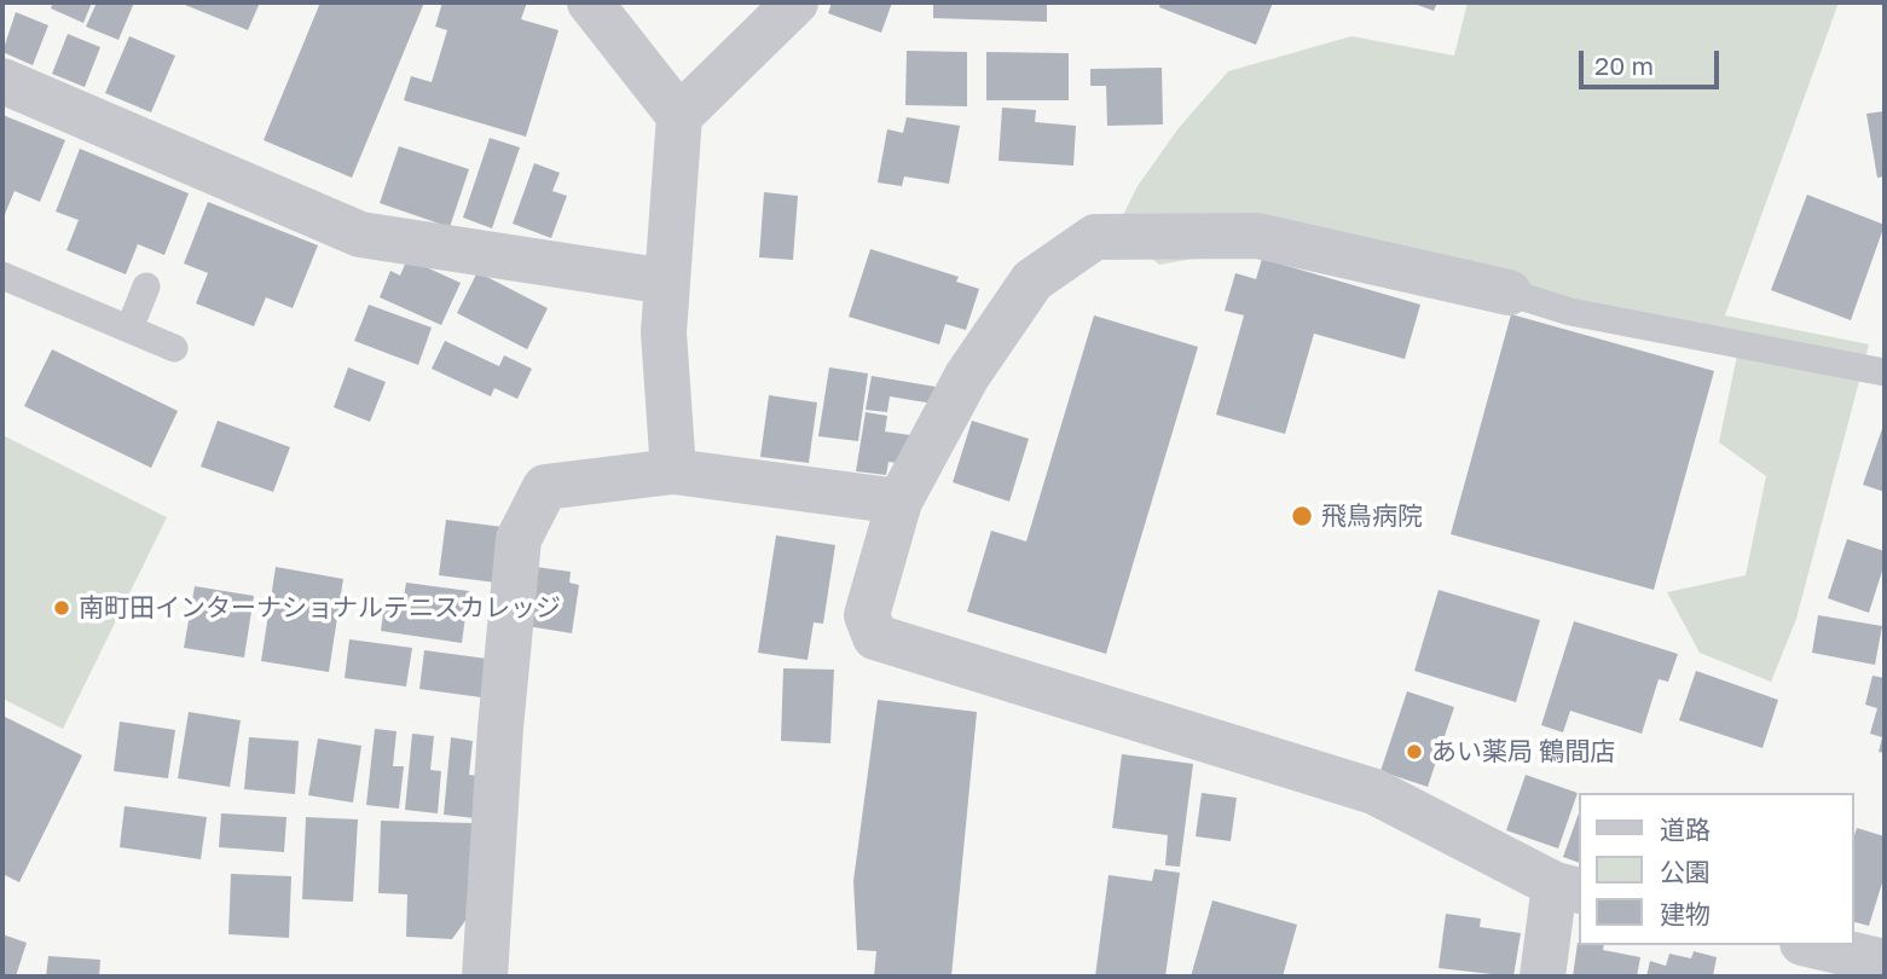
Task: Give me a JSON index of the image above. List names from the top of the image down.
{
  "places": ["飛鳥病院", "南町田インターナショナルテニスカレッジ", "あい薬局 鶴間店"],
  "legend": ["道路", "公園", "建物"],
  "scale_bar": "20 m"
}
